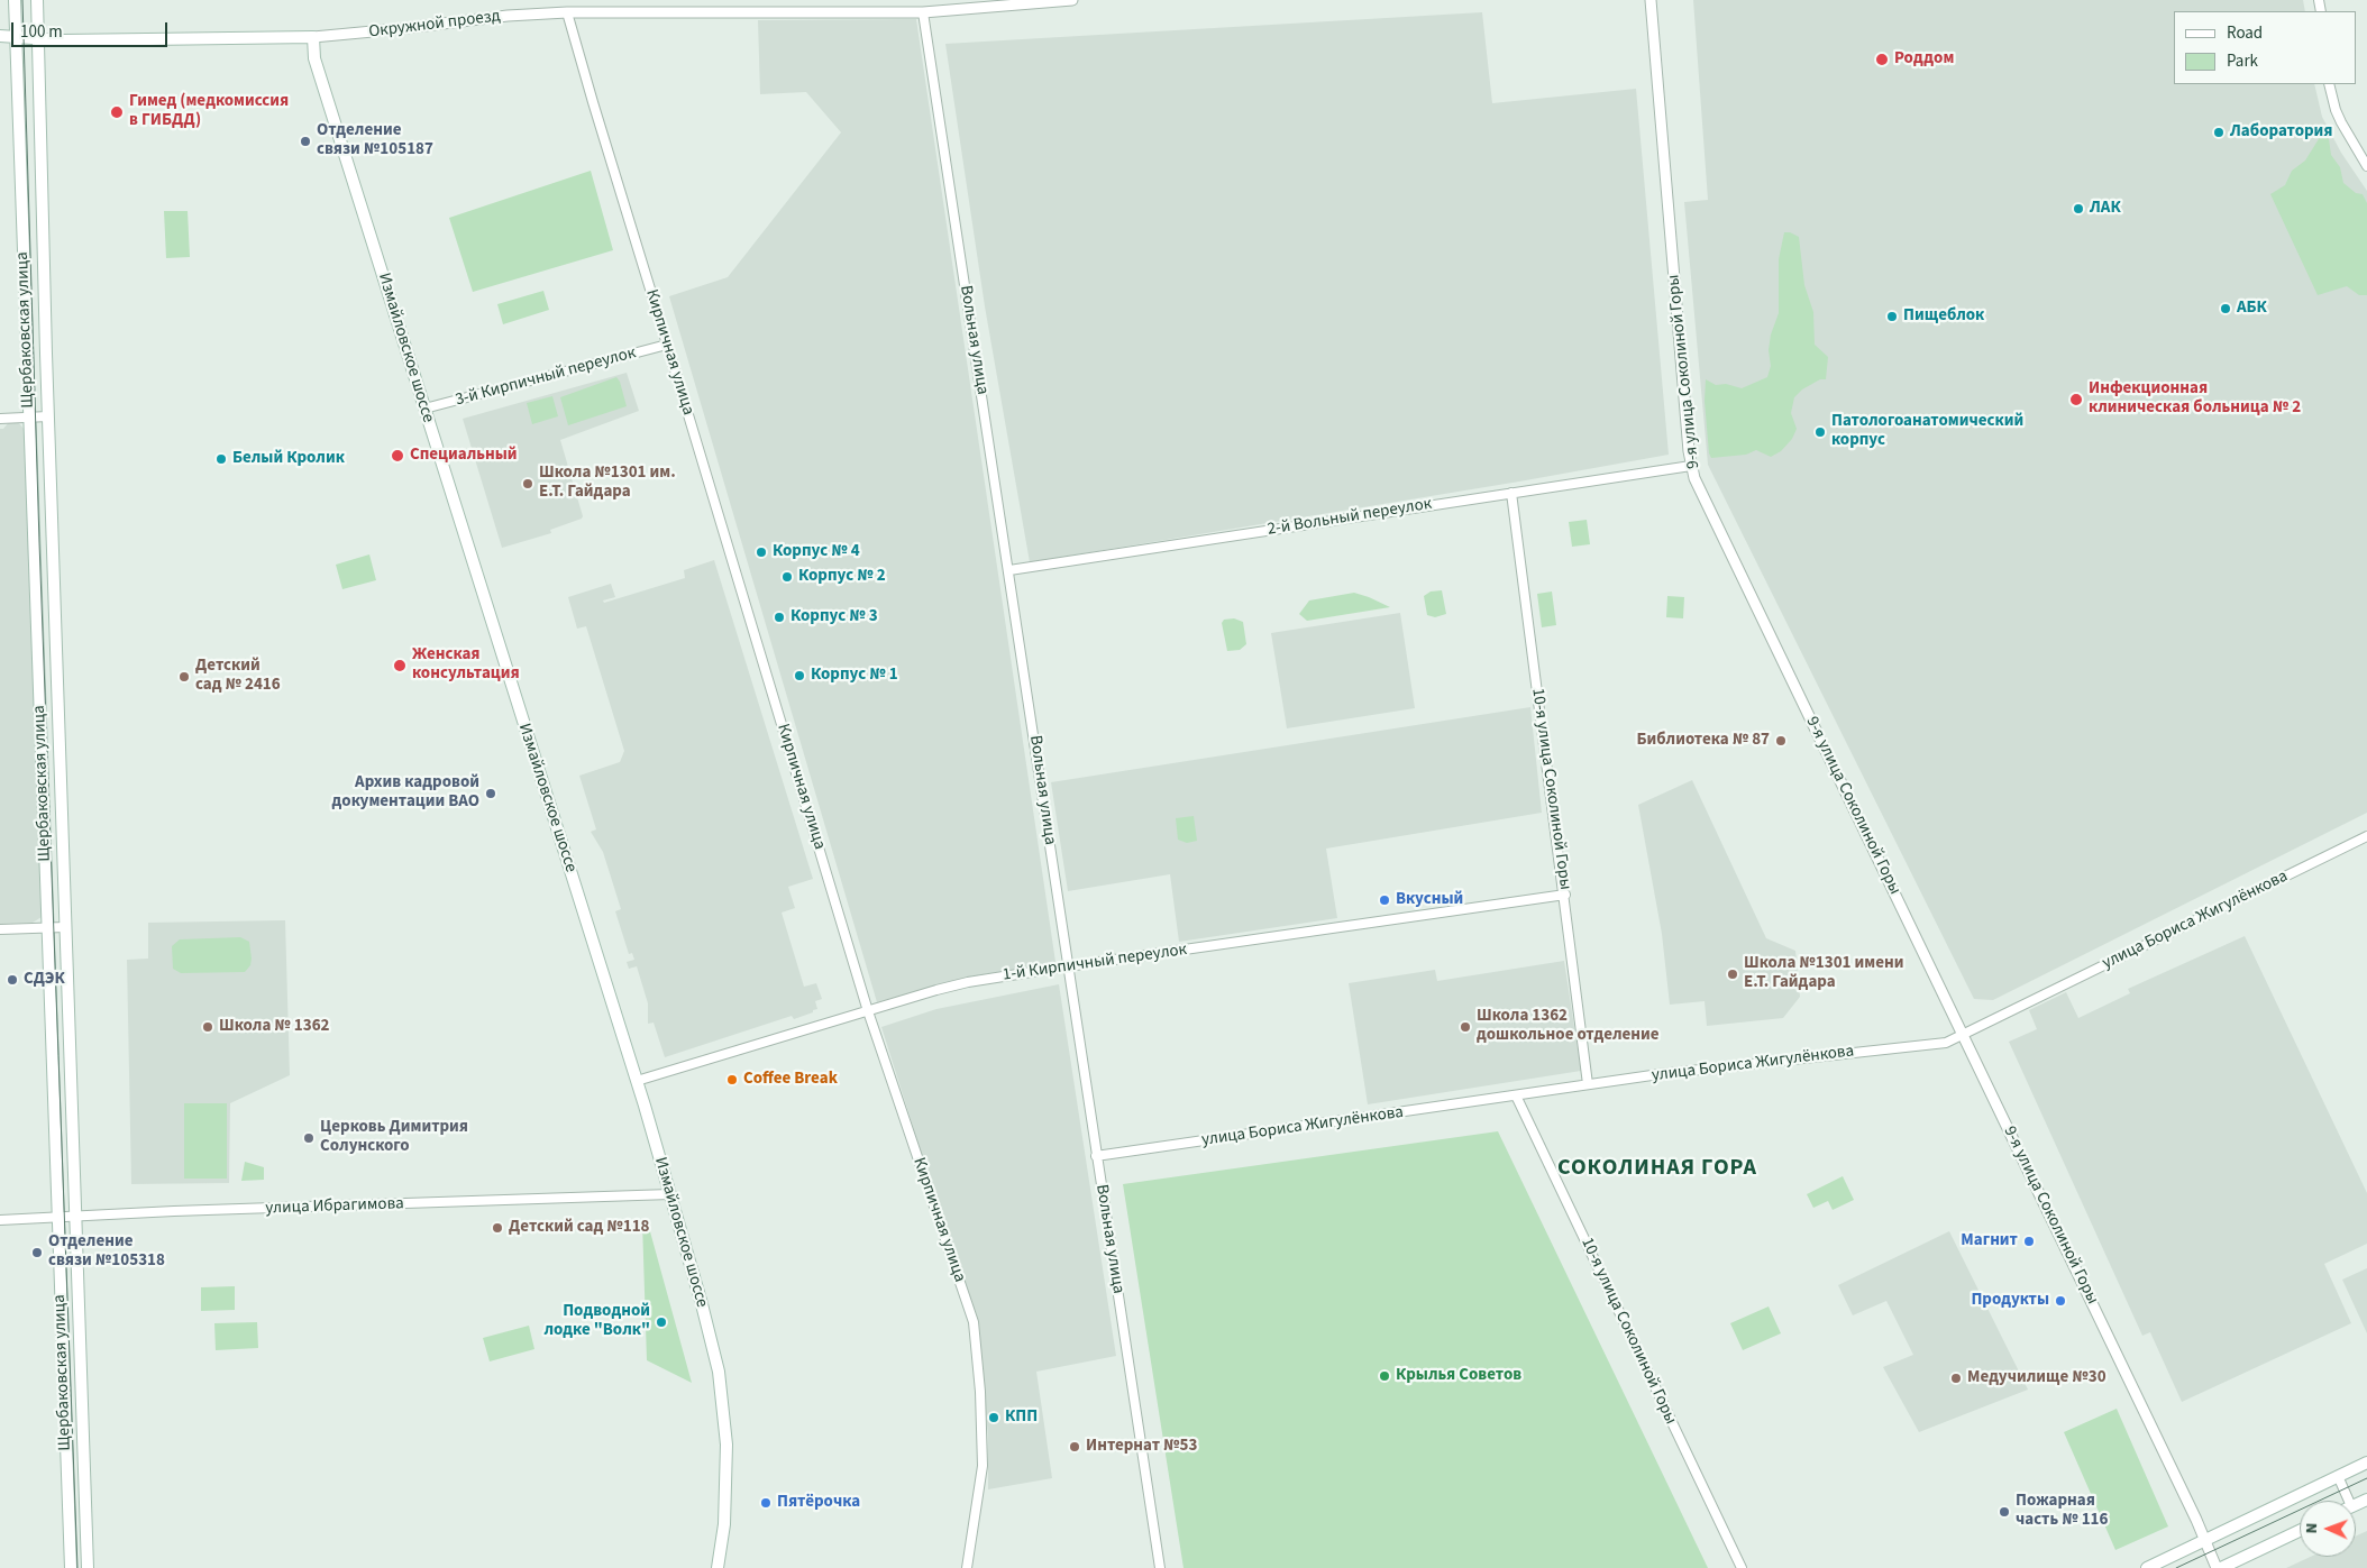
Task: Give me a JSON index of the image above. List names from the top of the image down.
{
  "streets": {
    "main road": ["Окружной проезд", "Щербаковская улица", "Измайловское шоссе"],
    "street": [
      "Вольная улица",
      "Кирпичная улица",
      "9-я улица Соколиной Горы",
      "3-й Кирпичный переулок",
      "2-й Вольный переулок",
      "10-я улица Соколиной Горы",
      "улица Бориса Жигулёнкова",
      "1-й Кирпичный переулок",
      "улица Ибрагимова"
    ]
  },
  "crossings": [
    ["Окружной проезд", "Щербаковская улица"],
    ["Окружной проезд", "Вольная улица"],
    ["Окружной проезд", "Измайловское шоссе"],
    ["Окружной проезд", "Кирпичная улица"],
    ["Щербаковская улица", "улица Ибрагимова"],
    ["Вольная улица", "2-й Вольный переулок"],
    ["Вольная улица", "улица Бориса Жигулёнкова"],
    ["Вольная улица", "1-й Кирпичный переулок"],
    ["Измайловское шоссе", "3-й Кирпичный переулок"],
    ["Измайловское шоссе", "1-й Кирпичный переулок"],
    ["Измайловское шоссе", "улица Ибрагимова"],
    ["Кирпичная улица", "3-й Кирпичный переулок"],
    ["Кирпичная улица", "1-й Кирпичный переулок"],
    ["9-я улица Соколиной Горы", "2-й Вольный переулок"],
    ["9-я улица Соколиной Горы", "улица Бориса Жигулёнкова"],
    ["2-й Вольный переулок", "10-я улица Соколиной Горы"],
    ["10-я улица Соколиной Горы", "улица Бориса Жигулёнкова"],
    ["10-я улица Соколиной Горы", "1-й Кирпичный переулок"]
  ],
  "districts": ["СОКОЛИНАЯ ГОРА"],
  "places": [
    "Роддом",
    "Гимед (медкомиссия в ГИБДД)",
    "Лаборатория",
    "Отделение связи №105187",
    "ЛАК",
    "АБК",
    "Пищеблок",
    "Инфекционная клиническая больница № 2",
    "Патологоанатомический корпус",
    "Специальный",
    "Белый Кролик",
    "Школа №1301 им. Е.Т. Гайдара",
    "Корпус № 4",
    "Корпус № 2",
    "Корпус № 3",
    "Женская консультация",
    "Корпус № 1",
    "Детский сад № 2416",
    "Библиотека № 87",
    "Архив кадровой документации ВАО",
    "Вкусный",
    "Школа №1301 имени Е.Т. Гайдара",
    "СДЭК",
    "Школа № 1362",
    "Школа 1362 дошкольное отделение",
    "Coffee Break",
    "Церковь Димитрия Солунского",
    "Детский сад №118",
    "Магнит",
    "Отделение связи №105318",
    "Продукты",
    "Подводной лодке \"Волк\"",
    "Крылья Советов",
    "Медучилище №30",
    "КПП",
    "Интернат №53",
    "Пятёрочка",
    "Пожарная часть № 116"
  ],
  "legend": ["Road", "Park"],
  "scale_bar": "100 m",
  "north": "left"
}
